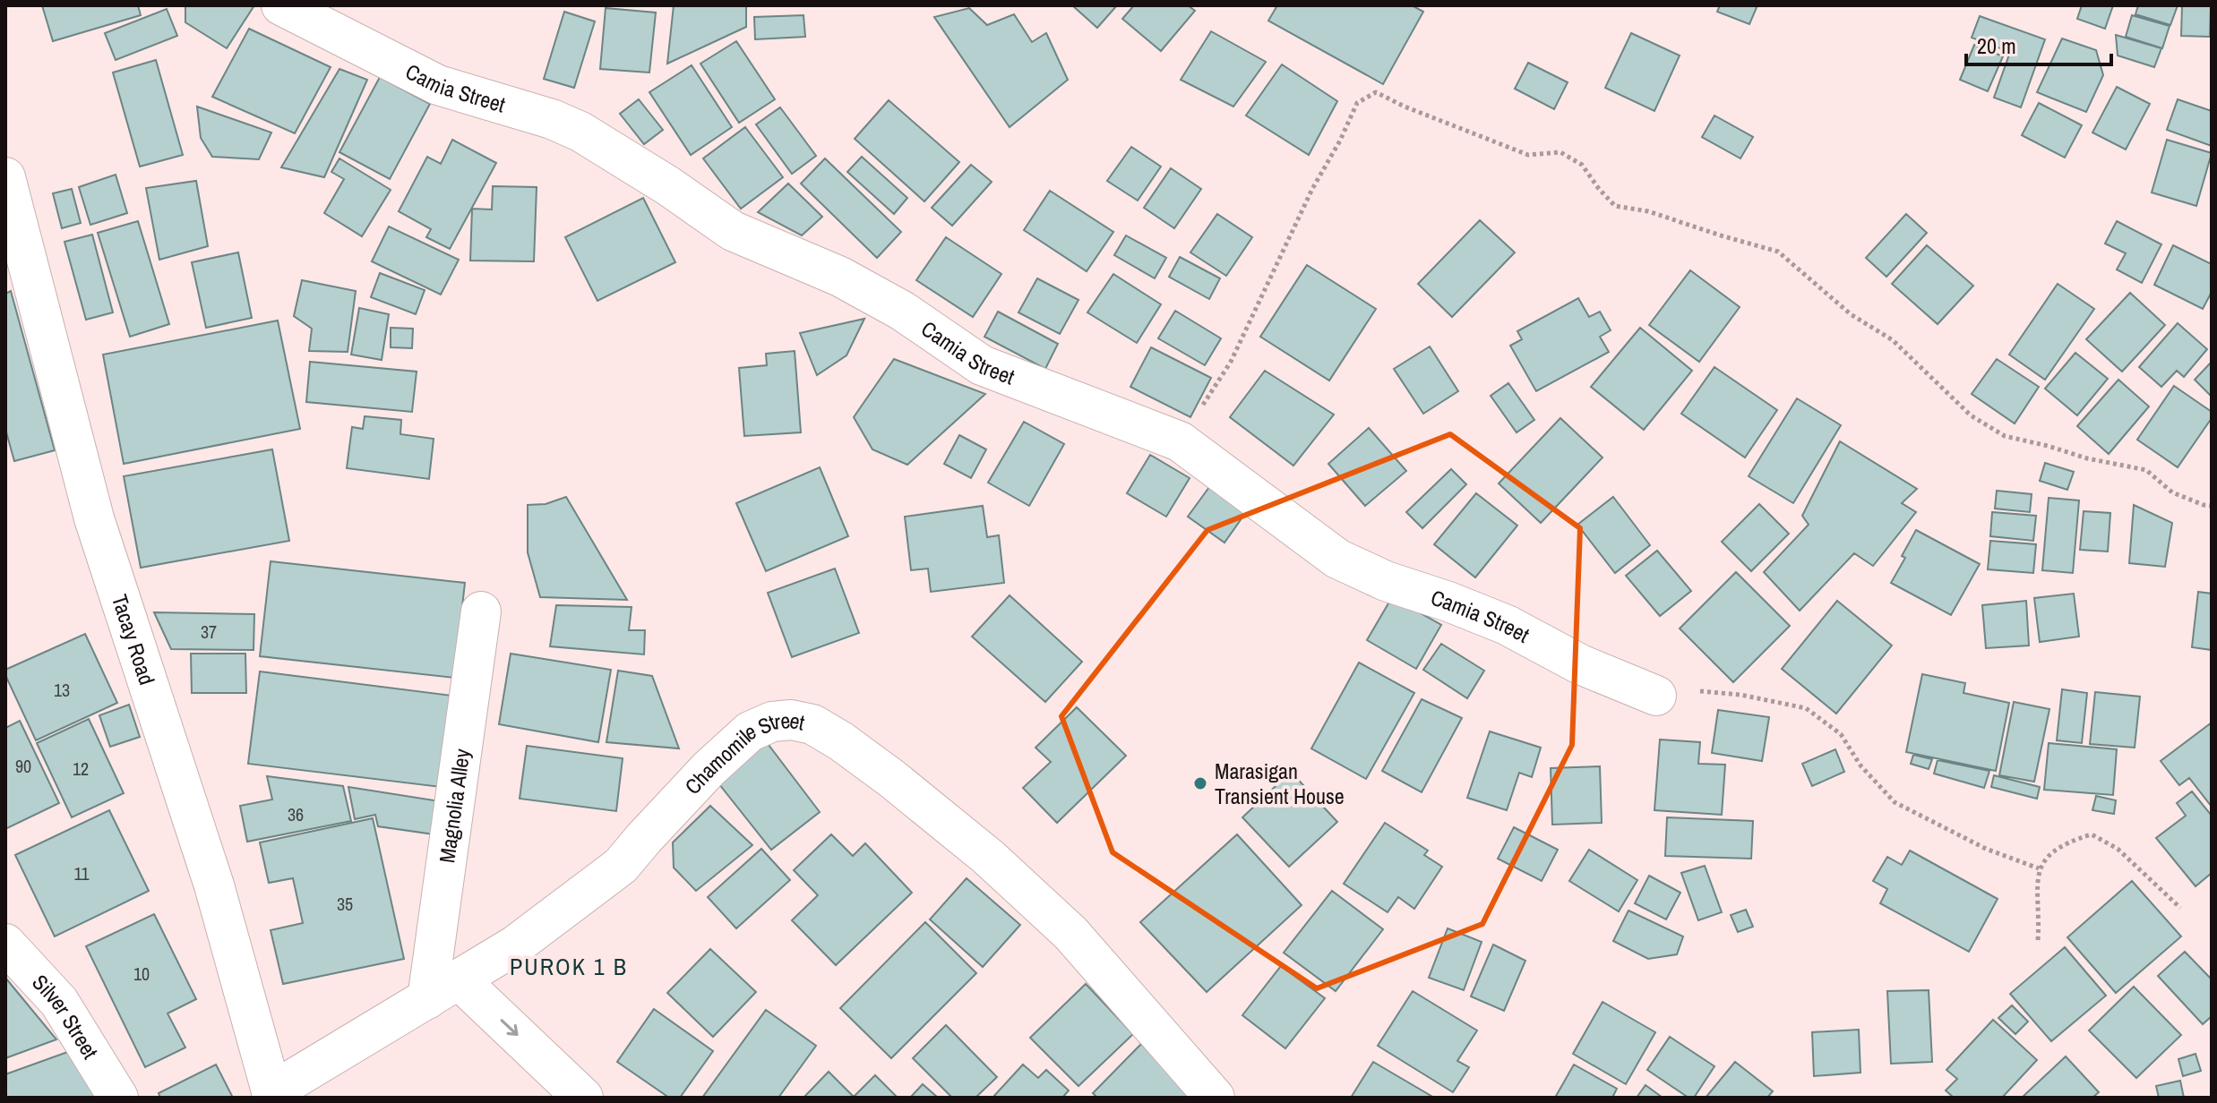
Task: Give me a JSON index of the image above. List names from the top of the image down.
{
  "streets": {
    "street": [
      "Camia Street",
      "Tacay Road",
      "Chamomile Street",
      "Magnolia Alley",
      "Silver Street"
    ]
  },
  "crossings": [
    ["Tacay Road", "Chamomile Street"],
    ["Chamomile Street", "Magnolia Alley"]
  ],
  "districts": ["PUROK 1 B"],
  "places": ["Marasigan Transient House"],
  "house_numbers": [
    "37",
    "13",
    "90",
    "12",
    "36",
    "11",
    "35",
    "10"
  ],
  "scale_bar": "20 m"
}
